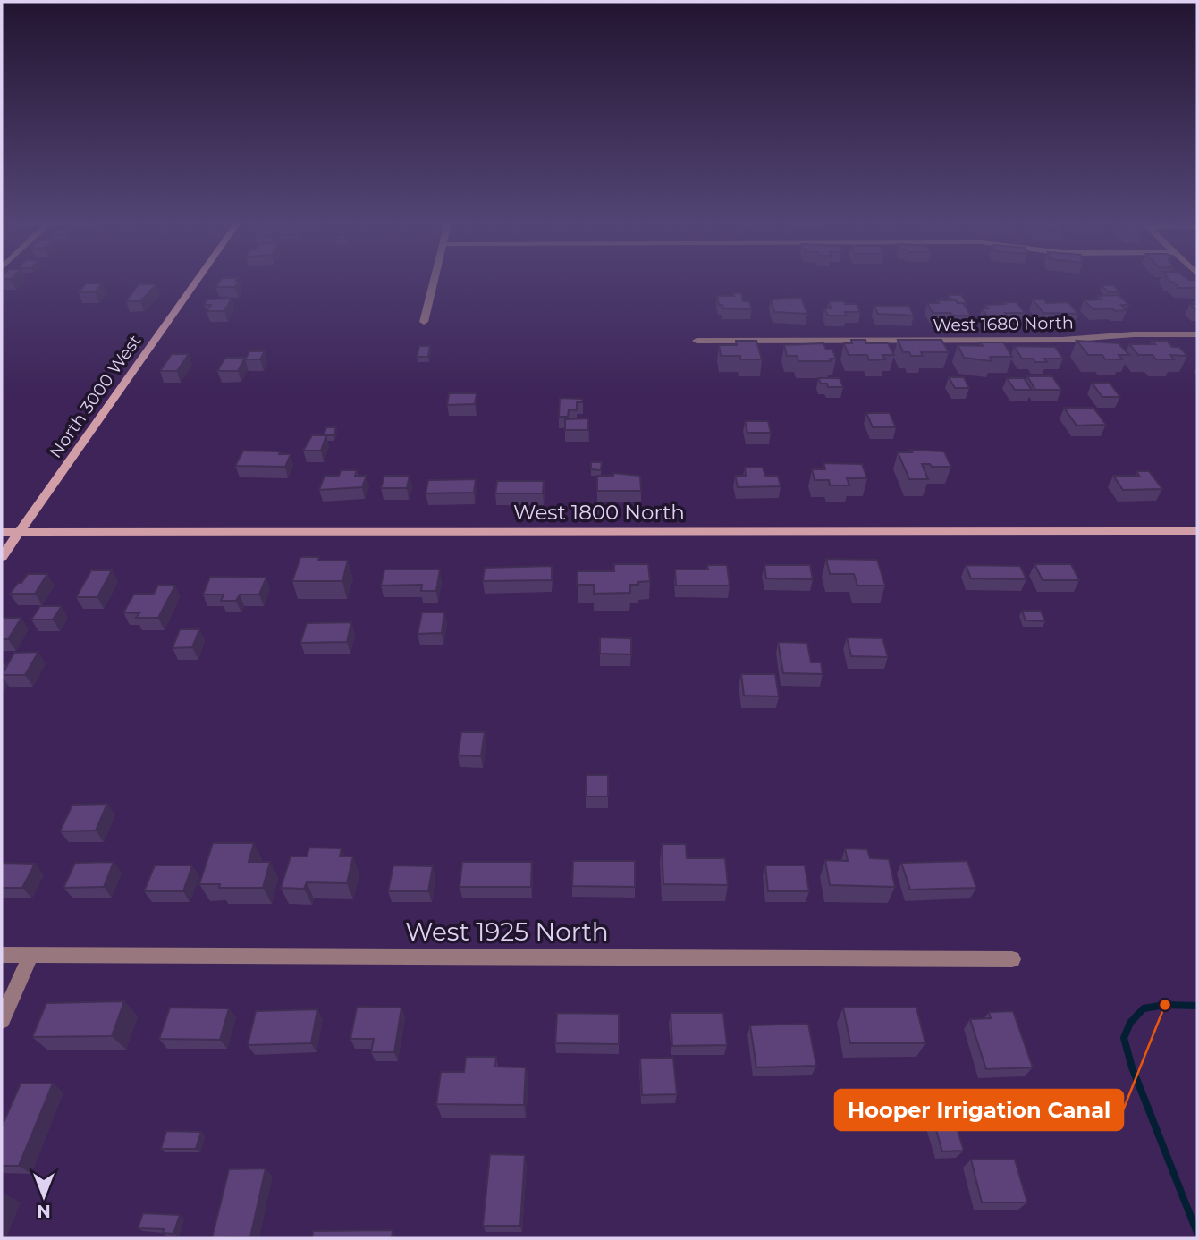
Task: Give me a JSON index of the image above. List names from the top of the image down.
{
  "streets": {
    "main road": ["North 3000 West", "West 1800 North"],
    "street": ["West 1680 North", "West 1925 North"]
  },
  "crossings": [
    ["North 3000 West", "West 1800 North"]
  ],
  "places": ["Hooper Irrigation Canal"],
  "north": "bottom"
}
